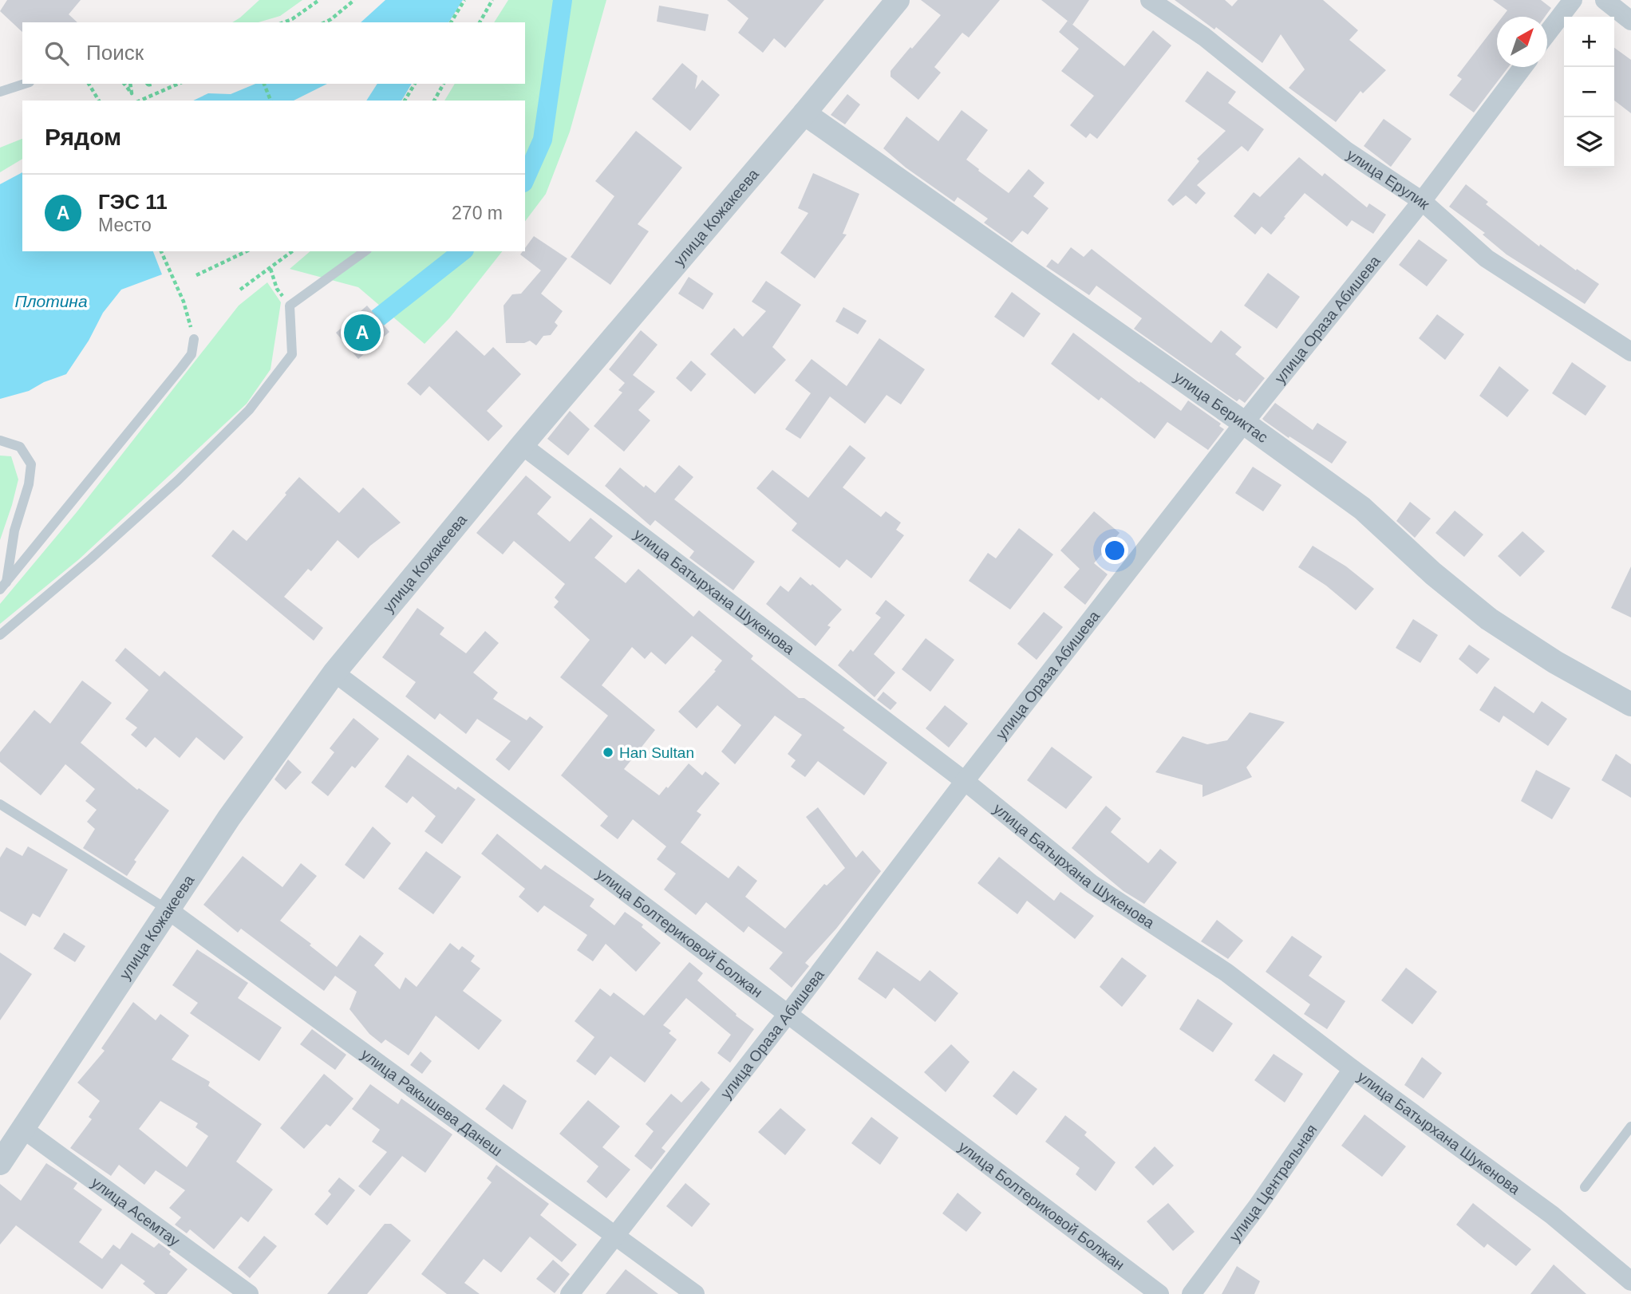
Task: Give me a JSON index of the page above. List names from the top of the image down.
{
  "streets": {
    "street": [
      "улица Ерулик",
      "улица Кожакеева",
      "улица Ораза Абишева",
      "улица Бериктас",
      "улица Батырхана Шукенова",
      "улица Болтериковой Болжан",
      "улица Ракышева Данеш",
      "улица Центральная",
      "улица Асемтау"
    ]
  },
  "crossings": [
    ["улица Ерулик", "улица Ораза Абишева"],
    ["улица Кожакеева", "улица Бериктас"],
    ["улица Кожакеева", "улица Батырхана Шукенова"],
    ["улица Кожакеева", "улица Болтериковой Болжан"],
    ["улица Кожакеева", "улица Ракышева Данеш"],
    ["улица Кожакеева", "улица Асемтау"],
    ["улица Ораза Абишева", "улица Бериктас"],
    ["улица Ораза Абишева", "улица Батырхана Шукенова"],
    ["улица Ораза Абишева", "улица Болтериковой Болжан"],
    ["улица Ораза Абишева", "улица Ракышева Данеш"],
    ["улица Батырхана Шукенова", "улица Центральная"]
  ],
  "water": ["Плотина"],
  "places": ["Han Sultan"],
  "north": "top right",
  "page": {
    "map_buttons": ["+", "−"],
    "search": "Поиск",
    "heading": "Рядом",
    "list": [
      {
        "mark": "A",
        "name": "ГЭС 11",
        "note": "Место",
        "value": "270 m"
      }
    ],
    "pins": "A"
  }
}
